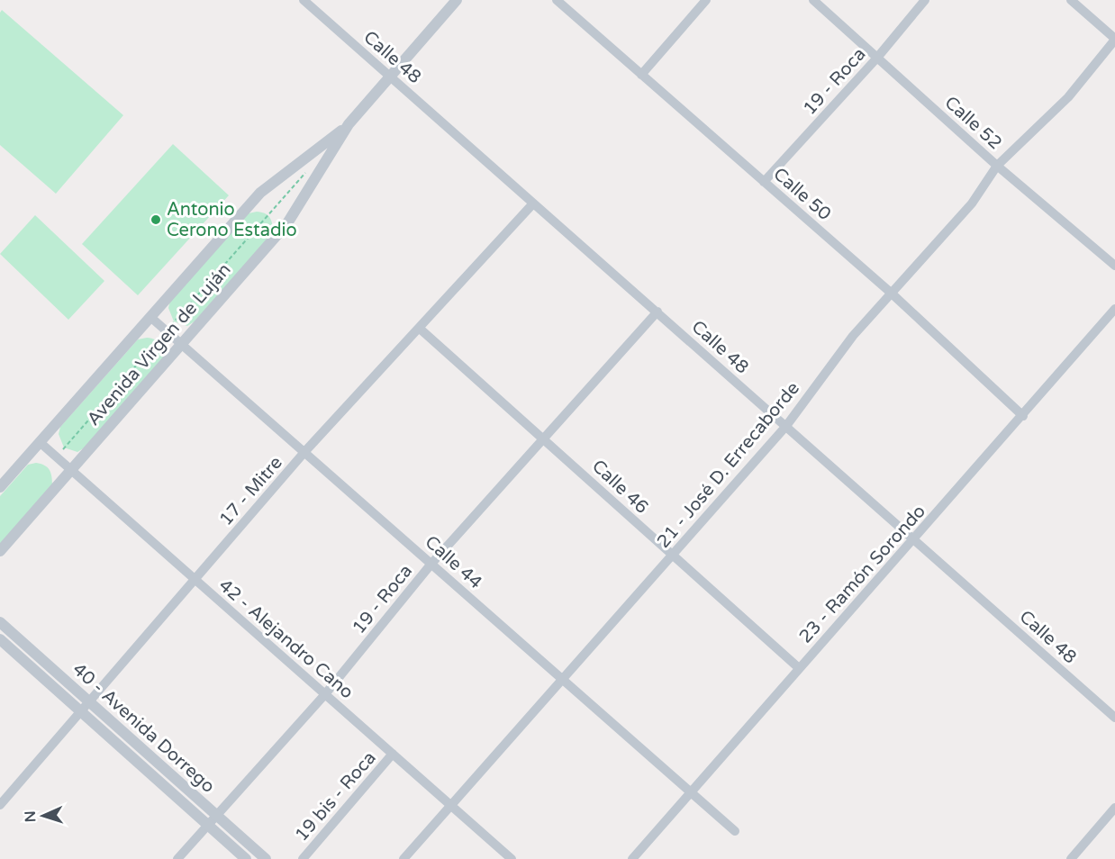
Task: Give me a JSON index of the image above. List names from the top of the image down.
{
  "streets": {
    "street": [
      "Calle 48",
      "19 - Roca",
      "Calle 52",
      "Calle 50",
      "Avenida Virgen de Luján",
      "21 - José D. Errecaborde",
      "Calle 46",
      "17 - Mitre",
      "Calle 44",
      "23 - Ramón Sorondo",
      "42 - Alejandro Cano",
      "40 - Avenida Dorrego",
      "19 bis - Roca"
    ]
  },
  "crossings": [
    ["Calle 48", "19 - Roca"],
    ["Calle 48", "Avenida Virgen de Luján"],
    ["Calle 48", "21 - José D. Errecaborde"],
    ["Calle 48", "17 - Mitre"],
    ["Calle 48", "23 - Ramón Sorondo"],
    ["19 - Roca", "Calle 52"],
    ["19 - Roca", "Calle 50"],
    ["19 - Roca", "Calle 46"],
    ["19 - Roca", "Calle 44"],
    ["19 - Roca", "42 - Alejandro Cano"],
    ["19 - Roca", "40 - Avenida Dorrego"],
    ["Calle 52", "21 - José D. Errecaborde"],
    ["Calle 50", "21 - José D. Errecaborde"],
    ["Calle 50", "23 - Ramón Sorondo"],
    ["Avenida Virgen de Luján", "Calle 44"],
    ["Avenida Virgen de Luján", "42 - Alejandro Cano"],
    ["21 - José D. Errecaborde", "Calle 46"],
    ["21 - José D. Errecaborde", "Calle 44"],
    ["21 - José D. Errecaborde", "42 - Alejandro Cano"],
    ["Calle 46", "17 - Mitre"],
    ["Calle 46", "23 - Ramón Sorondo"],
    ["17 - Mitre", "Calle 44"],
    ["17 - Mitre", "42 - Alejandro Cano"],
    ["17 - Mitre", "40 - Avenida Dorrego"],
    ["Calle 44", "23 - Ramón Sorondo"],
    ["42 - Alejandro Cano", "19 bis - Roca"]
  ],
  "places": ["Antonio Cerono Estadio"],
  "north": "left"
}
